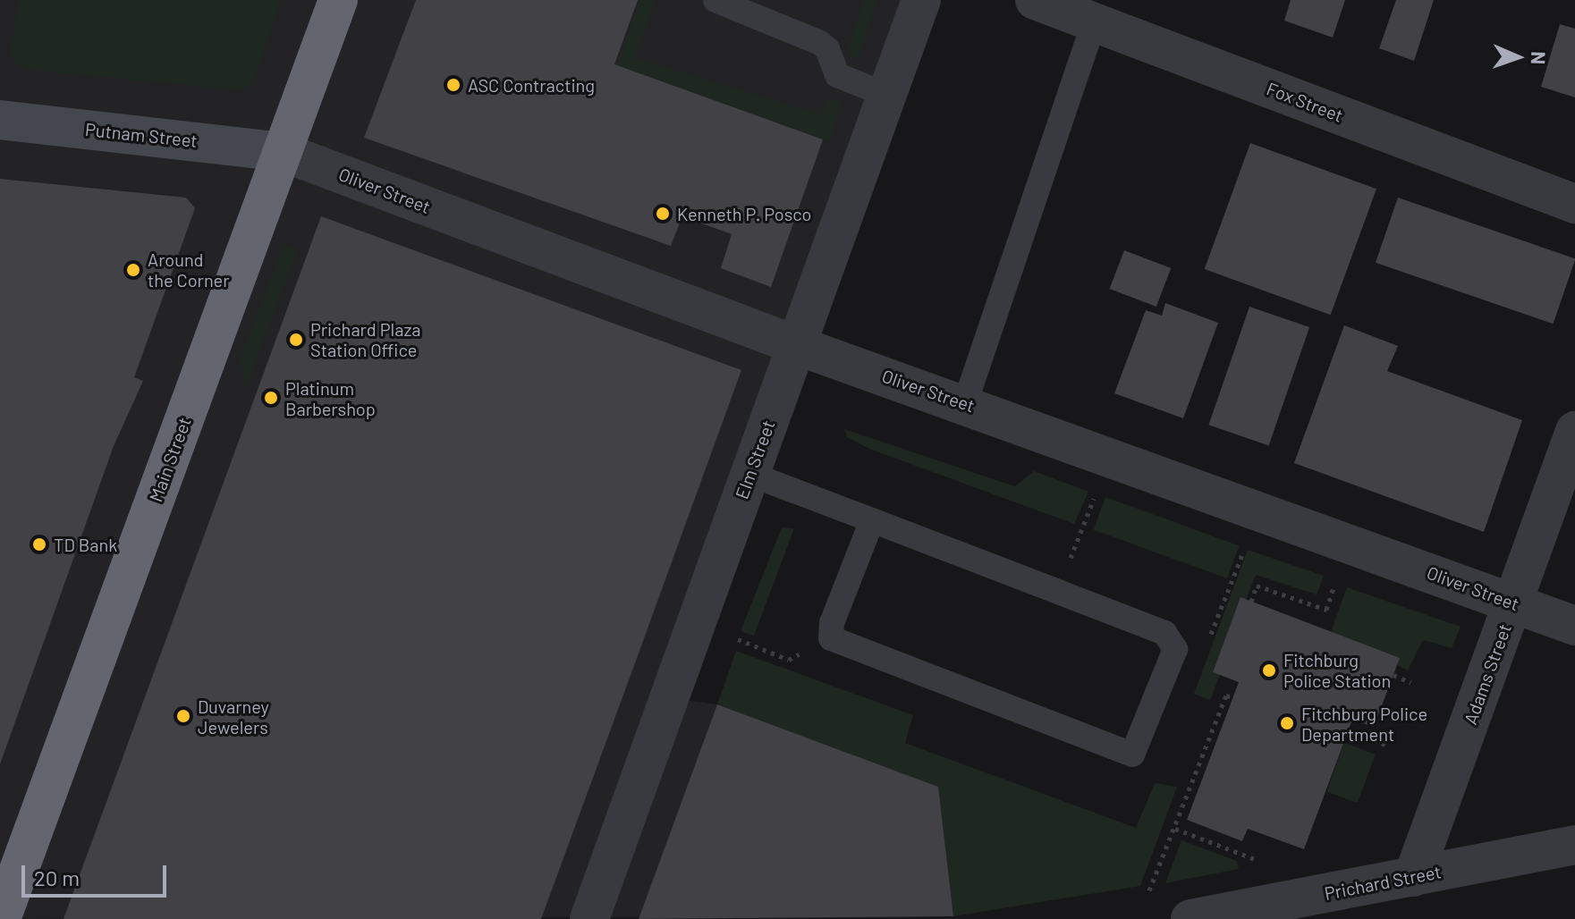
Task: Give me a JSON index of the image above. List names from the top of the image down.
{
  "streets": {
    "highway": ["Main Street"],
    "main road": ["Putnam Street"],
    "street": [
      "Fox Street",
      "Oliver Street",
      "Elm Street",
      "Adams Street",
      "Prichard Street"
    ]
  },
  "crossings": [
    ["Putnam Street", "Oliver Street"],
    ["Putnam Street", "Main Street"],
    ["Oliver Street", "Main Street"],
    ["Oliver Street", "Elm Street"],
    ["Oliver Street", "Adams Street"],
    ["Adams Street", "Prichard Street"]
  ],
  "places": [
    "ASC Contracting",
    "Kenneth P. Posco",
    "Around the Corner",
    "Prichard Plaza Station Office",
    "Platinum Barbershop",
    "TD Bank",
    "Fitchburg Police Station",
    "Duvarney Jewelers",
    "Fitchburg Police Department"
  ],
  "scale_bar": "20 m",
  "north": "right"
}
